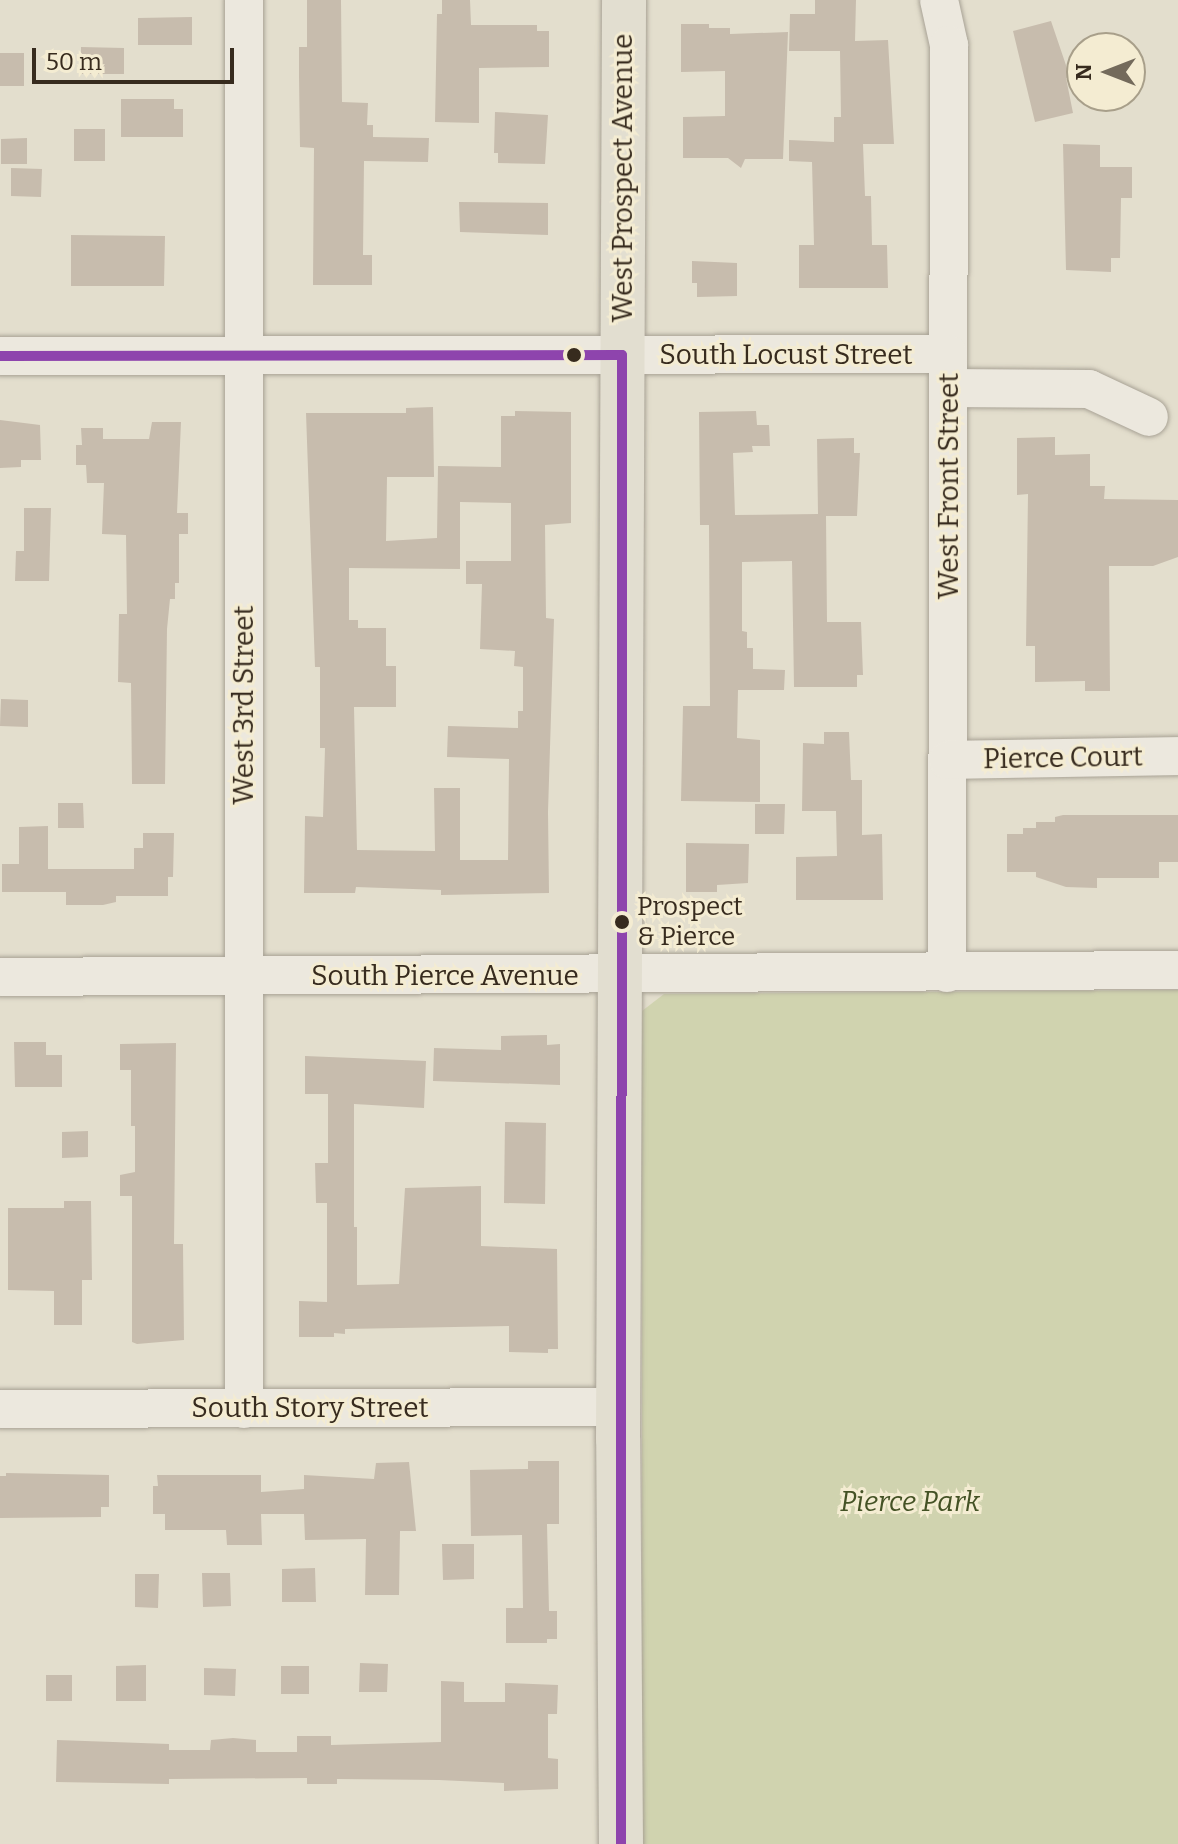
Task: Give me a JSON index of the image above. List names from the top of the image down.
{
  "streets": {
    "main road": ["West Prospect Avenue"],
    "street": [
      "South Locust Street",
      "West Front Street",
      "West 3rd Street",
      "Pierce Court",
      "South Pierce Avenue",
      "South Story Street"
    ]
  },
  "crossings": [
    ["West Prospect Avenue", "South Locust Street"],
    ["West Prospect Avenue", "South Pierce Avenue"],
    ["West Prospect Avenue", "South Story Street"],
    ["South Locust Street", "West Front Street"],
    ["South Locust Street", "West 3rd Street"],
    ["West Front Street", "Pierce Court"],
    ["West Front Street", "South Pierce Avenue"],
    ["West 3rd Street", "South Pierce Avenue"],
    ["West 3rd Street", "South Story Street"]
  ],
  "parks": ["Pierce Park"],
  "places": ["Prospect & Pierce"],
  "scale_bar": "50 m",
  "north": "left"
}
